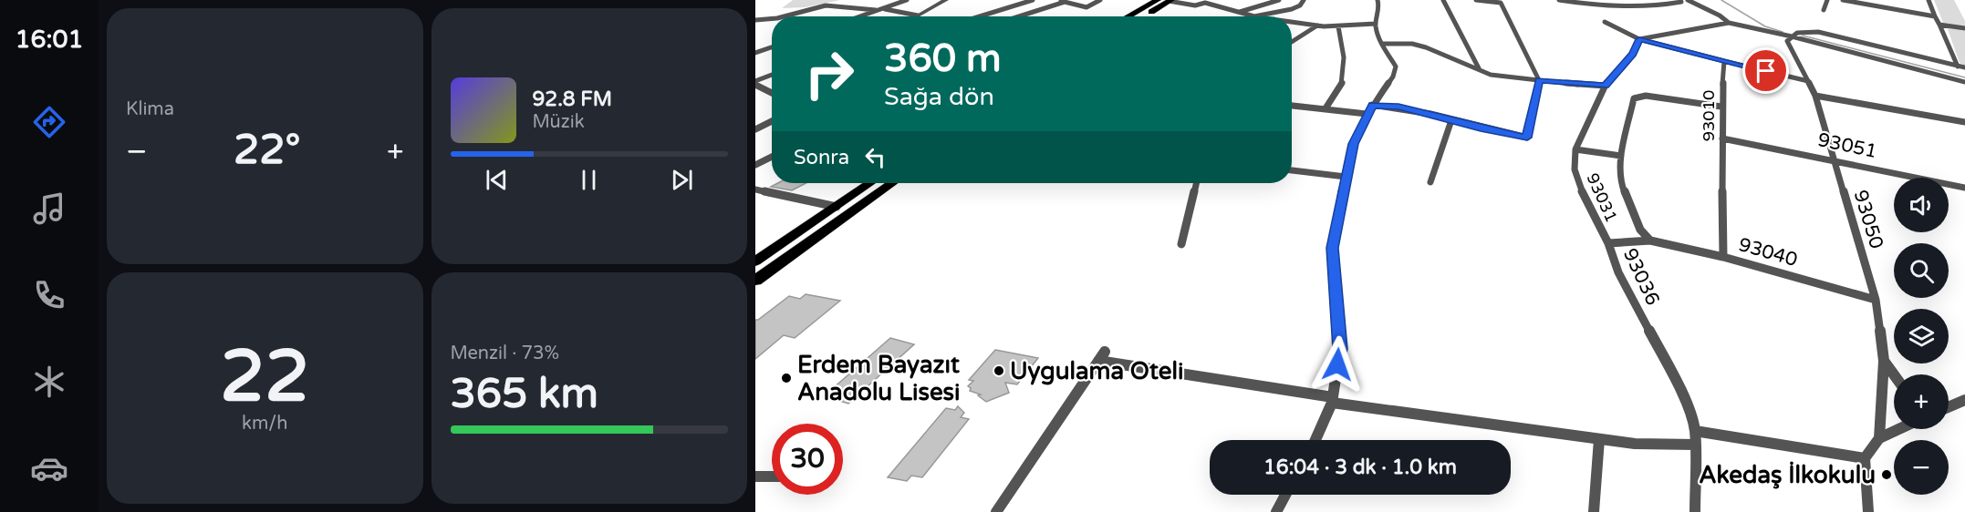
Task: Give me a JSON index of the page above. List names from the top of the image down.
{
  "streets": {
    "street": [
      "93010",
      "93051",
      "93031",
      "93050",
      "93040",
      "93036"
    ]
  },
  "crossings": [
    ["93010", "93051"],
    ["93010", "93040"],
    ["93010", "93036"],
    ["93051", "93050"],
    ["93031", "93036"],
    ["93050", "93040"],
    ["93040", "93036"]
  ],
  "places": ["Uygulama Oteli", "Erdem Bayazıt Anadolu Lisesi", "Akedaş İlkokulu"],
  "page": {
    "tabs": "16:01",
    "tile": [
      "Klima",
      ["22", "km/h"],
      ["Menzil · 73%", "365 km"]
    ],
    "turn": ["360 m", "Sağa dön"],
    "song": ["92.8 FM", "Müzik"],
    "heat": ["−", "22°", "+"],
    "then": "Sonra",
    "map_buttons": ["+", "−"],
    "limit": "30",
    "trip": "16:04 · 3 dk · 1.0 km"
  }
}
